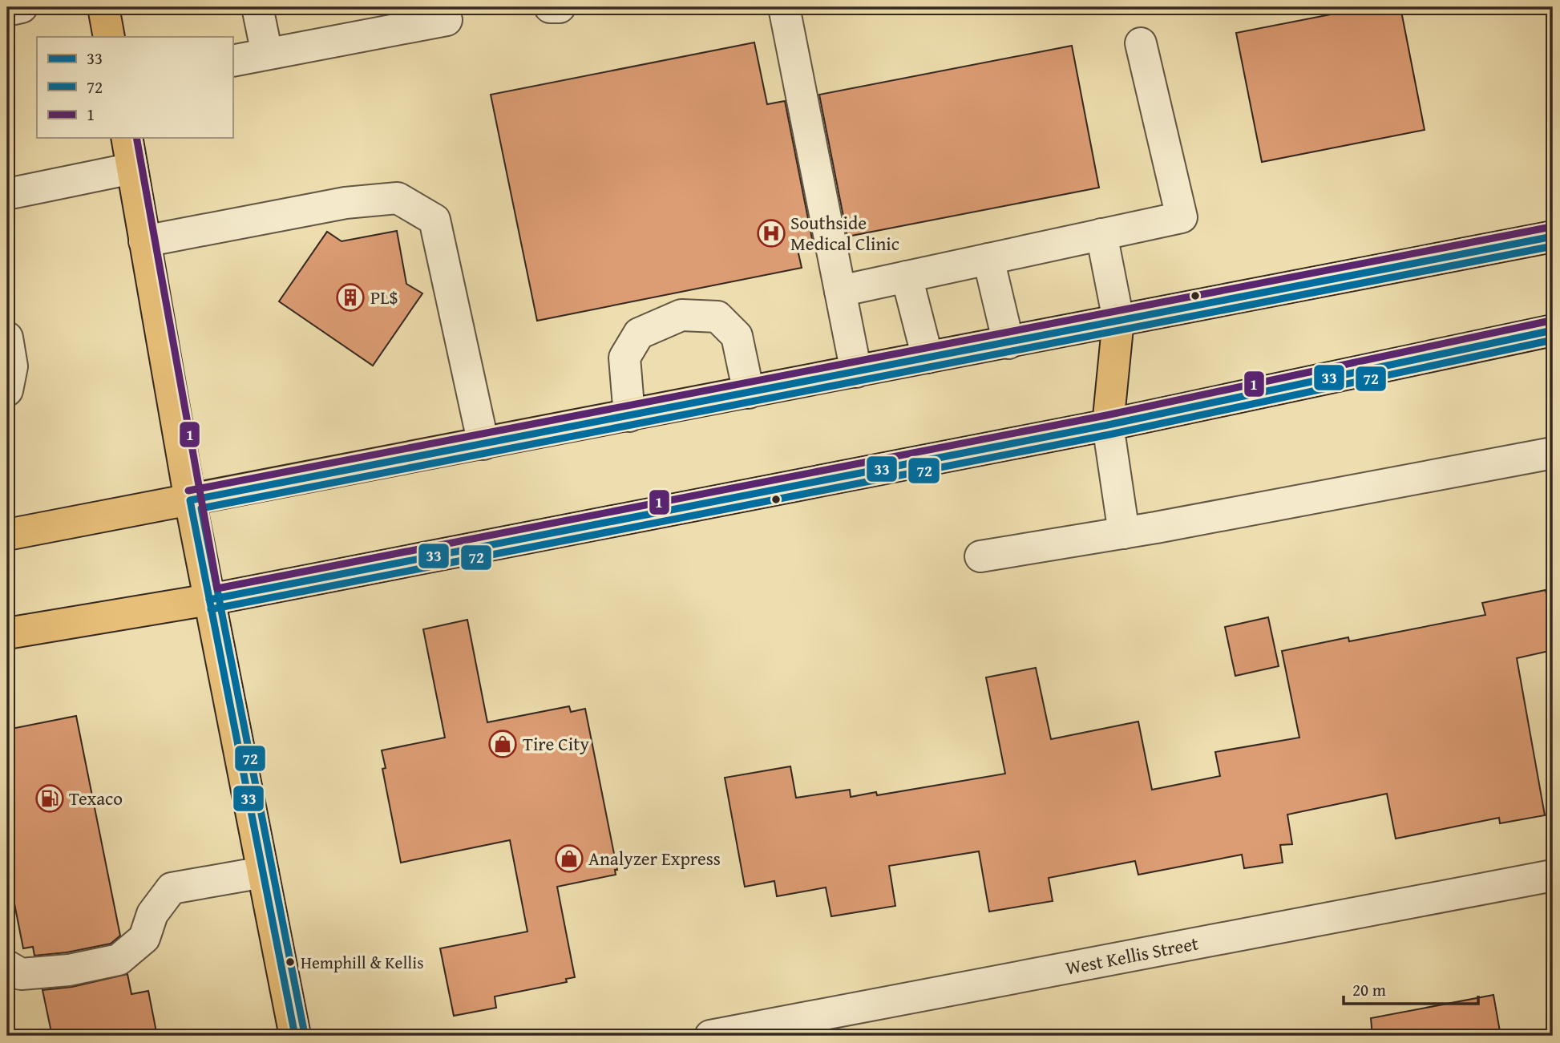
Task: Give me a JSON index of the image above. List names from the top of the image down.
{
  "streets": {
    "street": ["West Kellis Street"]
  },
  "places": {
    "hospital": ["Southside Medical Clinic"],
    "building": ["PL$"],
    "shop": ["Tire City", "Analyzer Express"],
    "fuel station": ["Texaco"],
    "other": ["Hemphill & Kellis"]
  },
  "lines": ["transit line 1", "transit line 33", "transit line 72"],
  "legend": ["33", "72", "1"],
  "scale_bar": "20 m"
}
